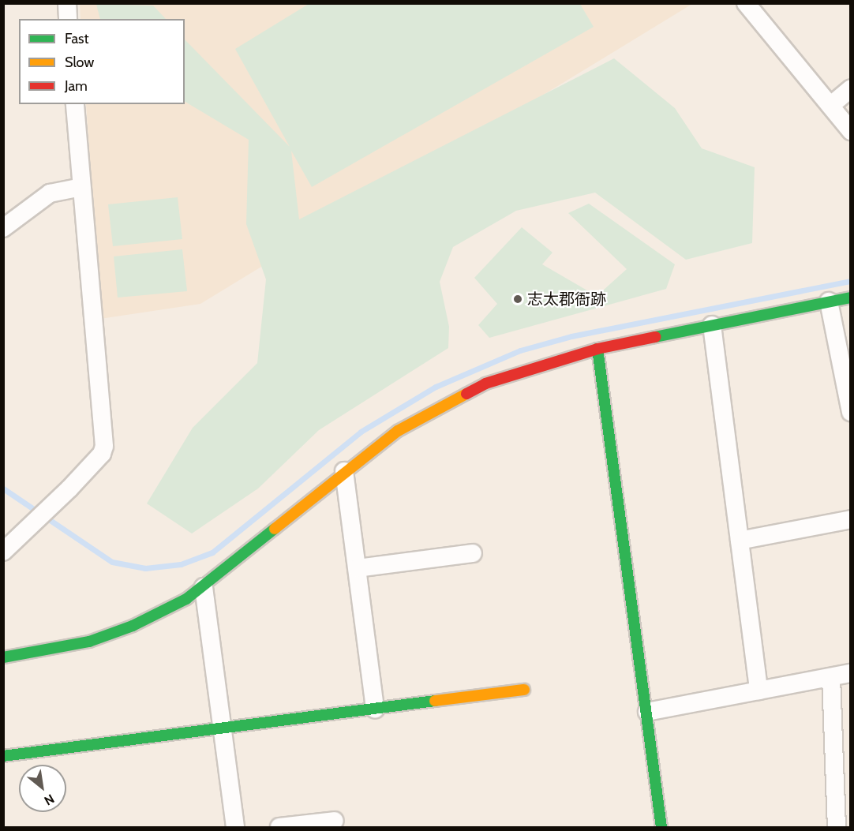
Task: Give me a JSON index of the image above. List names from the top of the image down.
{
  "places": ["志太郡衙跡"],
  "legend": ["Fast", "Slow", "Jam"],
  "north": "bottom right"
}
